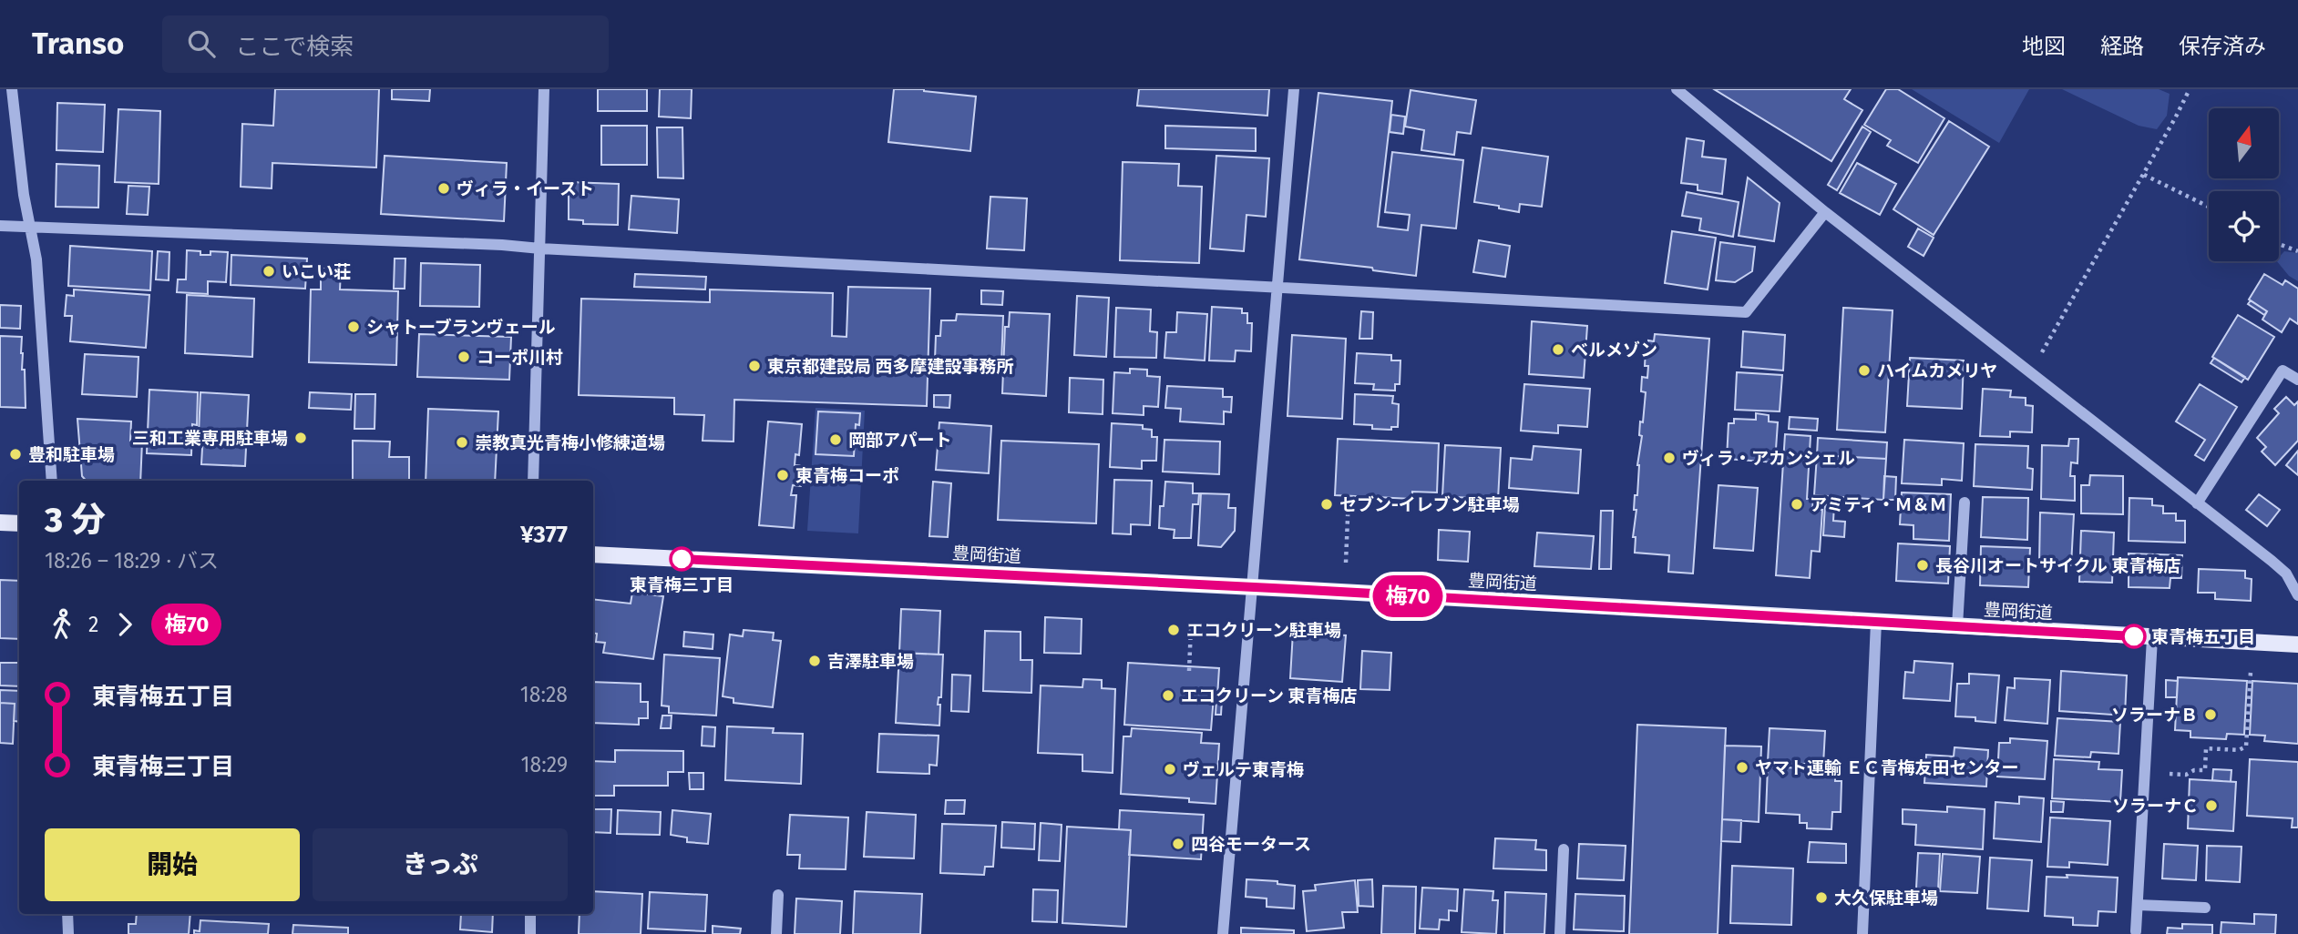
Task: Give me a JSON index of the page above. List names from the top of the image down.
{
  "streets": {
    "main road": ["豊岡街道"]
  },
  "places": [
    "ヴィラ・イースト",
    "いこい荘",
    "シャトーブランヴェール",
    "ベルメゾン",
    "コーポ川村",
    "東京都建設局 西多摩建設事務所",
    "ハイムカメリヤ",
    "三和工業専用駐車場",
    "岡部アパート",
    "崇教真光青梅小修練道場",
    "豊和駐車場",
    "ヴィラ・アカンシェル",
    "東青梅コーポ",
    "セブン-イレブン駐車場",
    "アミティ・Ｍ＆Ｍ",
    "東青梅三丁目",
    "長谷川オートサイクル 東青梅店",
    "エコクリーン駐車場",
    "東青梅五丁目",
    "吉澤駐車場",
    "エコクリーン 東青梅店",
    "ソラーナＢ",
    "ヤマト運輸 ＥＣ青梅友田センター",
    "ヴェルテ東青梅",
    "ソラーナＣ",
    "四谷モータース",
    "大久保駐車場"
  ],
  "lines": ["bus line 梅70"],
  "north": "top",
  "page": {
    "header": "Transo",
    "search": "ここで検索",
    "nav": ["地図", "経路", "保存済み"],
    "on_map": "梅70",
    "heading": ["3 分", "18:26 – 18:29 · バス", "¥377"],
    "legs": ["2", "梅70"],
    "list": [
      {
        "name": "東青梅五丁目",
        "value": "18:28"
      },
      {
        "name": "東青梅三丁目",
        "value": "18:29"
      }
    ],
    "buttons": ["開始", "きっぷ"]
  }
}
